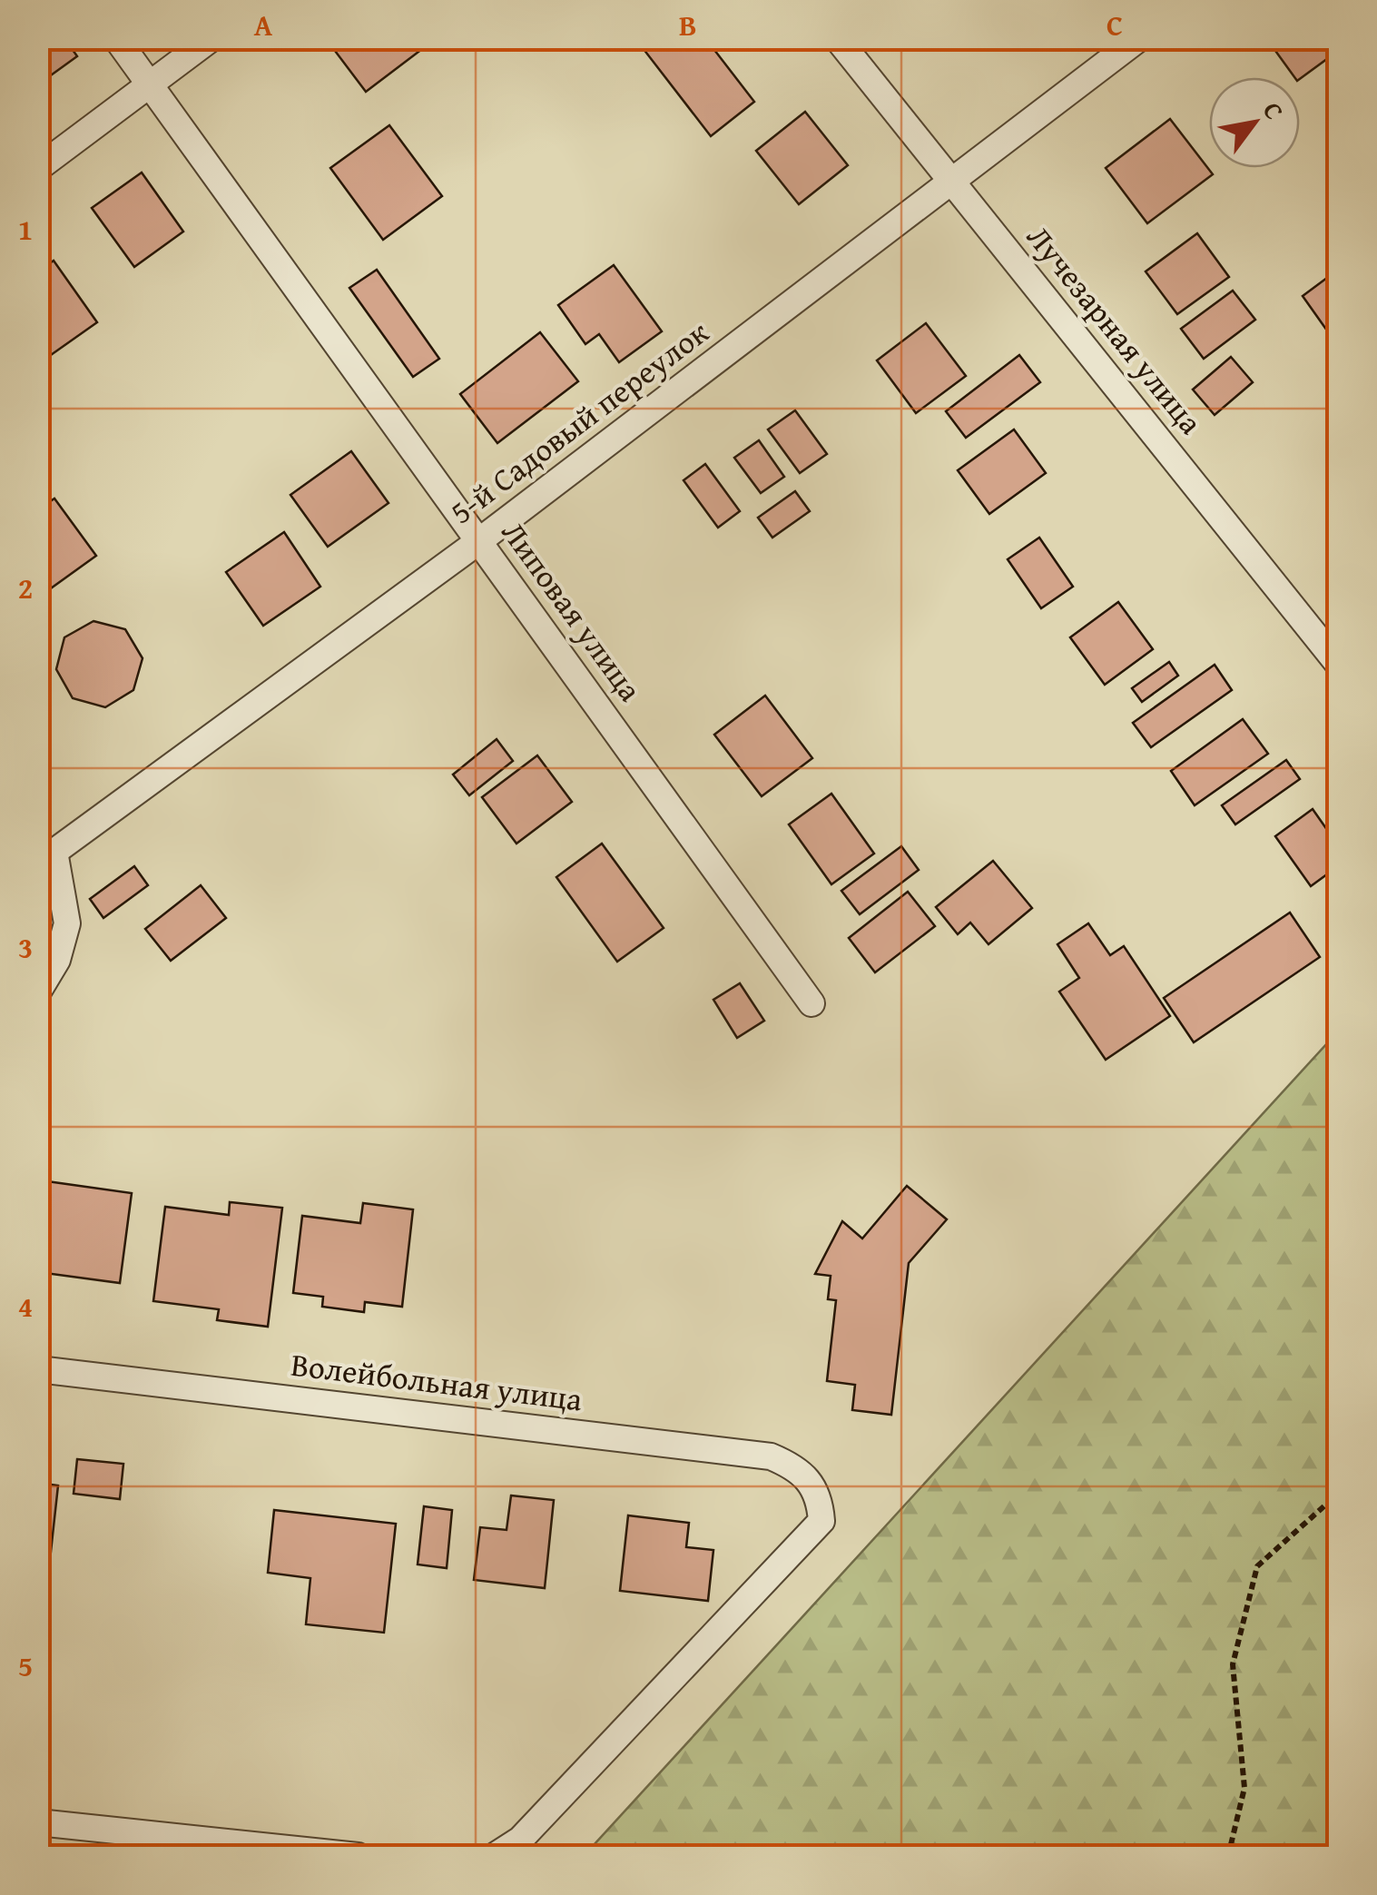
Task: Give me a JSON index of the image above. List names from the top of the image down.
{
  "streets": {
    "street": [
      "Лучезарная улица",
      "5-й Садовый переулок",
      "Липовая улица",
      "Волейбольная улица"
    ]
  },
  "crossings": [
    ["Лучезарная улица", "5-й Садовый переулок"],
    ["5-й Садовый переулок", "Липовая улица"]
  ],
  "north": "top right",
  "grid": {
    "columns": ["A", "B", "C"],
    "rows": [
      "1",
      "2",
      "3",
      "4",
      "5"
    ]
  }
}
